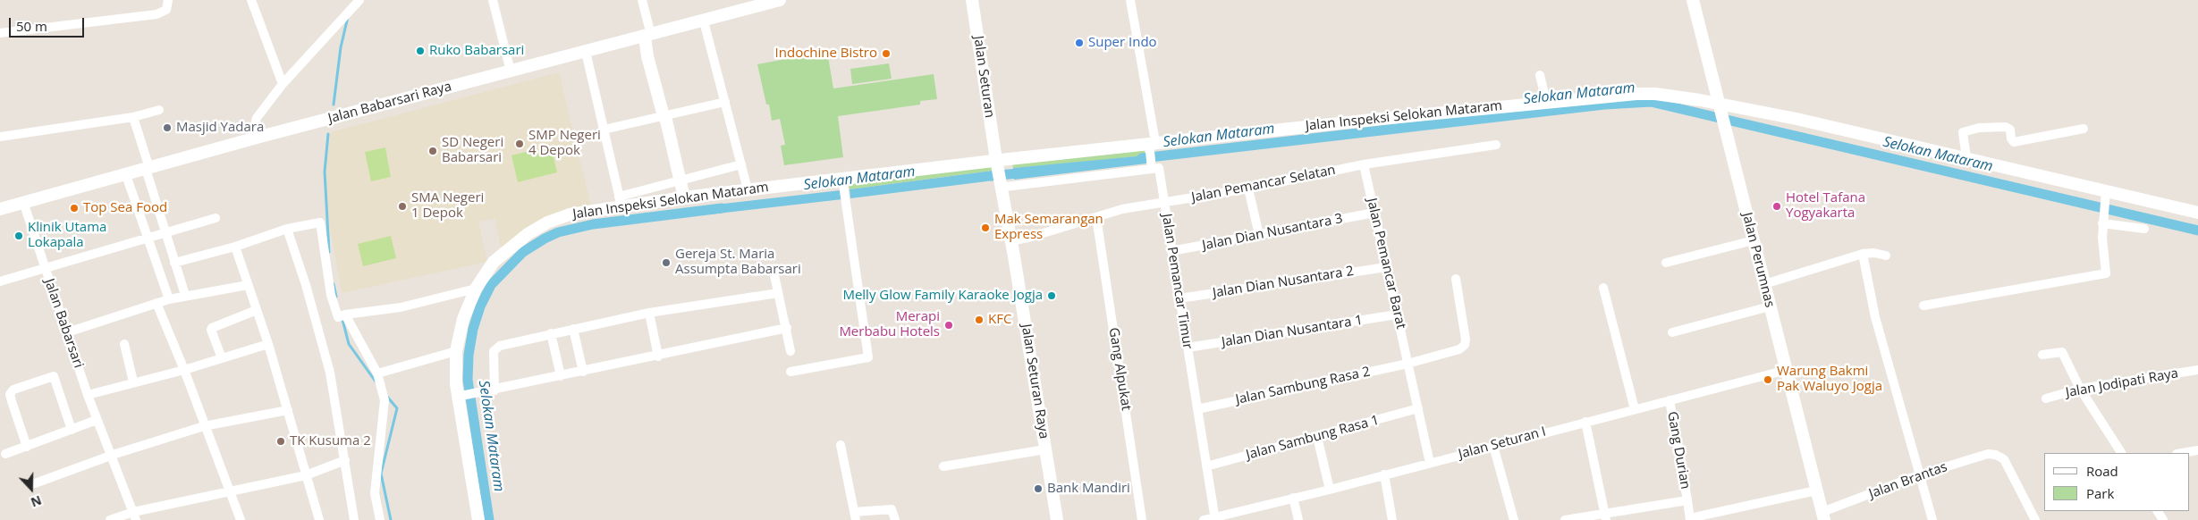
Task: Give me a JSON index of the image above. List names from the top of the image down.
{
  "streets": {
    "main road": [
      "Jalan Seturan",
      "Jalan Babarsari Raya",
      "Jalan Inspeksi Selokan Mataram",
      "Jalan Perumnas",
      "Jalan Seturan Raya"
    ],
    "street": [
      "Jalan Pemancar Selatan",
      "Jalan Dian Nusantara 3",
      "Jalan Pemancar Barat",
      "Jalan Pemancar Timur",
      "Jalan Dian Nusantara 2",
      "Jalan Babarsari",
      "Jalan Dian Nusantara 1",
      "Gang Alpukat",
      "Jalan Jodipati Raya",
      "Jalan Sambung Rasa 2",
      "Jalan Sambung Rasa 1",
      "Jalan Seturan I",
      "Gang Durian",
      "Jalan Brantas"
    ]
  },
  "crossings": [
    ["Jalan Seturan", "Jalan Inspeksi Selokan Mataram"],
    ["Jalan Seturan", "Jalan Seturan Raya"],
    ["Jalan Inspeksi Selokan Mataram", "Jalan Perumnas"],
    ["Jalan Inspeksi Selokan Mataram", "Jalan Seturan Raya"],
    ["Jalan Pemancar Selatan", "Jalan Pemancar Barat"],
    ["Jalan Pemancar Selatan", "Jalan Pemancar Timur"],
    ["Jalan Dian Nusantara 3", "Jalan Pemancar Barat"],
    ["Jalan Dian Nusantara 3", "Jalan Pemancar Timur"],
    ["Jalan Perumnas", "Jalan Seturan I"],
    ["Jalan Perumnas", "Jalan Brantas"],
    ["Jalan Pemancar Barat", "Jalan Dian Nusantara 2"],
    ["Jalan Pemancar Barat", "Jalan Dian Nusantara 1"],
    ["Jalan Pemancar Barat", "Jalan Sambung Rasa 2"],
    ["Jalan Pemancar Barat", "Jalan Sambung Rasa 1"],
    ["Jalan Pemancar Barat", "Jalan Seturan I"],
    ["Jalan Pemancar Timur", "Jalan Dian Nusantara 2"],
    ["Jalan Pemancar Timur", "Jalan Dian Nusantara 1"],
    ["Jalan Pemancar Timur", "Gang Alpukat"],
    ["Jalan Pemancar Timur", "Jalan Seturan Raya"],
    ["Jalan Pemancar Timur", "Jalan Sambung Rasa 2"],
    ["Jalan Pemancar Timur", "Jalan Sambung Rasa 1"],
    ["Jalan Pemancar Timur", "Jalan Seturan I"],
    ["Jalan Seturan I", "Gang Durian"]
  ],
  "water": ["Selokan Mataram"],
  "places": [
    "Super Indo",
    "Ruko Babarsari",
    "Indochine Bistro",
    "Masjid Yadara",
    "SMP Negeri 4 Depok",
    "SD Negeri Babarsari",
    "SMA Negeri 1 Depok",
    "Hotel Tafana Yogyakarta",
    "Top Sea Food",
    "Mak Semarangan Express",
    "Klinik Utama Lokapala",
    "Gereja St. Maria Assumpta Babarsari",
    "Melly Glow Family Karaoke Jogja",
    "KFC",
    "Merapi Merbabu Hotels",
    "Warung Bakmi Pak Waluyo Jogja",
    "TK Kusuma 2",
    "Bank Mandiri"
  ],
  "legend": ["Road", "Park"],
  "scale_bar": "50 m",
  "north": "bottom"
}
